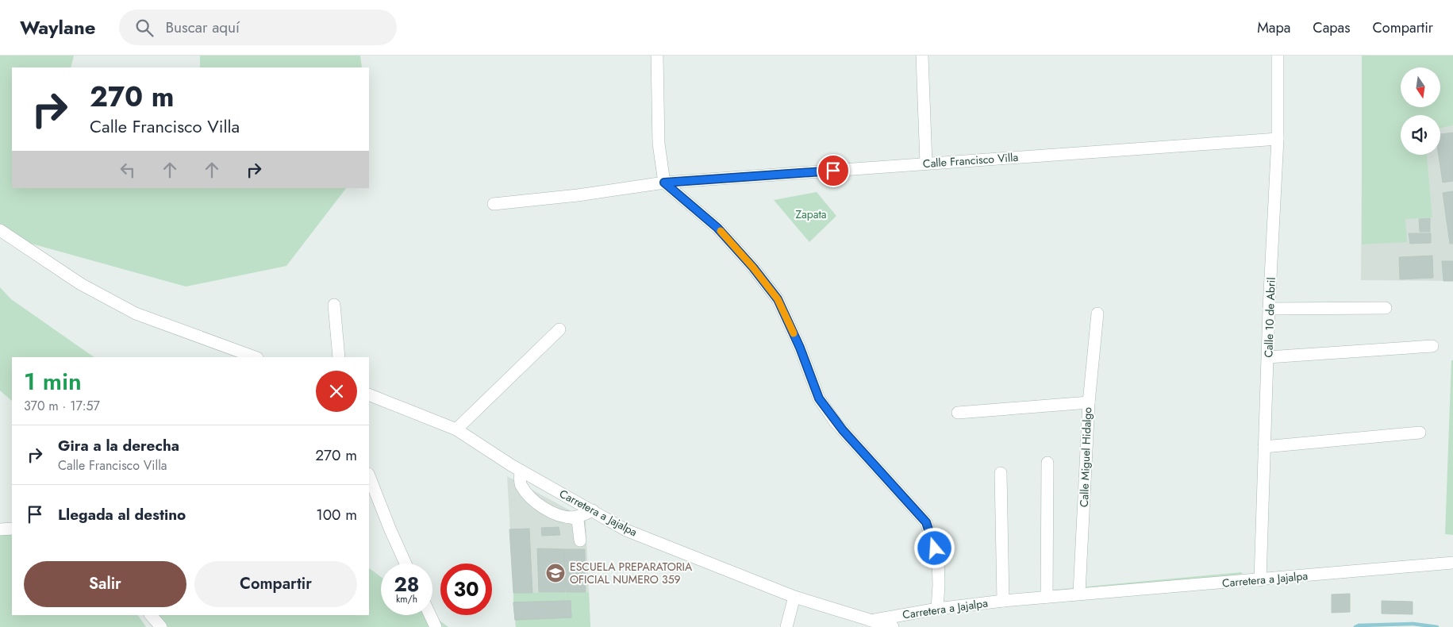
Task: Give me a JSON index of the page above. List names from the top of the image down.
{
  "streets": {
    "street": [
      "Calle Francisco Villa",
      "Calle 10 de Abril",
      "Calle Miguel Hidalgo",
      "Carretera a Jajalpa"
    ]
  },
  "crossings": [
    ["Calle Francisco Villa", "Calle 10 de Abril"],
    ["Calle 10 de Abril", "Carretera a Jajalpa"],
    ["Calle Miguel Hidalgo", "Carretera a Jajalpa"]
  ],
  "parks": ["Zapata"],
  "places": {
    "school or university": ["ESCUELA PREPARATORIA OFICIAL NUMERO 359"]
  },
  "north": "bottom",
  "page": {
    "header": "Waylane",
    "search": "Buscar aquí",
    "nav": ["Mapa", "Capas", "Compartir"],
    "turn": ["270 m", "Calle Francisco Villa"],
    "heading": ["1 min", "370 m · 17:57"],
    "list": [
      {
        "name": "Gira a la derecha",
        "note": "Calle Francisco Villa",
        "value": "270 m"
      },
      {
        "name": "Llegada al destino",
        "value": "100 m"
      }
    ],
    "buttons": ["Salir", "Compartir"],
    "speed": "28 km/h",
    "limit": "30"
  }
}
